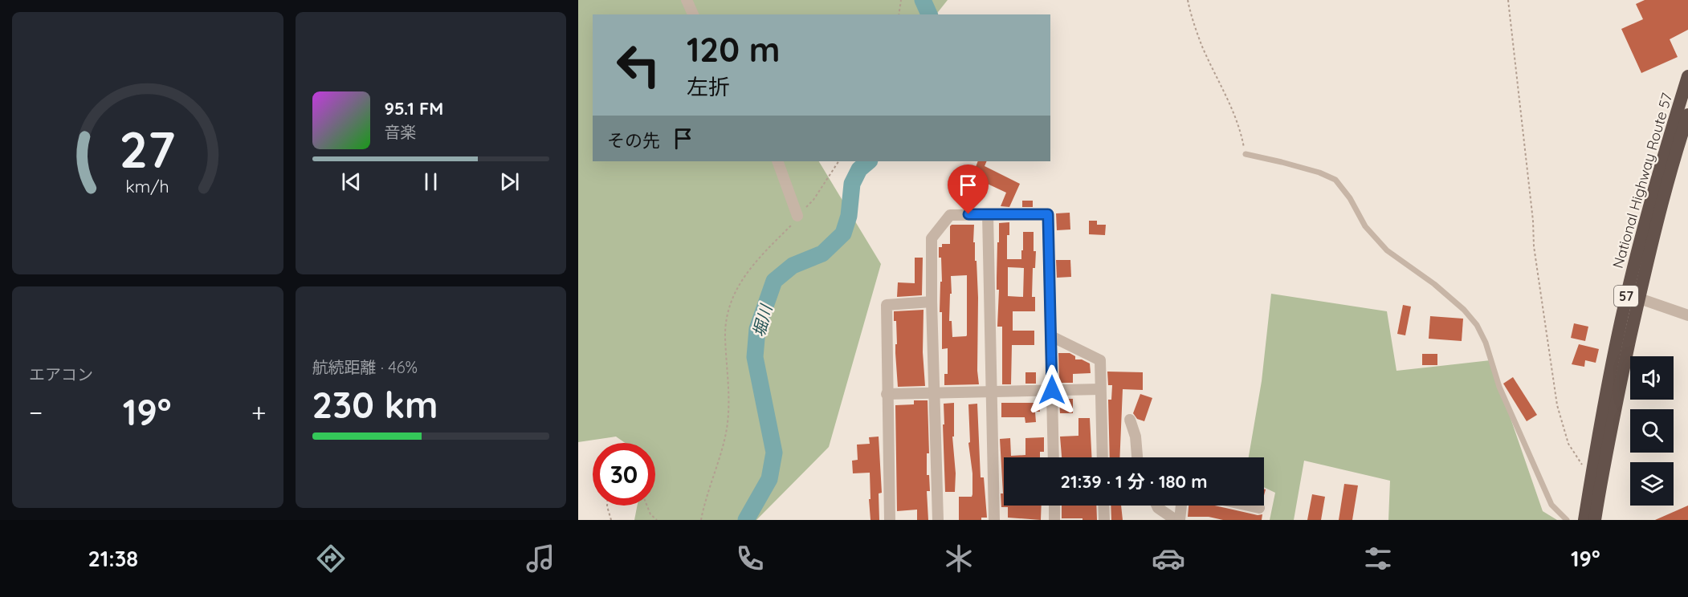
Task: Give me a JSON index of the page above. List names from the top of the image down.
{
  "streets": {
    "highway": ["National Highway Route 57", "57"]
  },
  "water": ["堀川"],
  "page": {
    "turn": ["120 m", "左折"],
    "song": ["95.1 FM", "音楽"],
    "then": "その先",
    "tile": [
      "エアコン",
      ["航続距離 · 46%", "230 km"]
    ],
    "heat": ["−", "19°", "+"],
    "limit": "30",
    "trip": "21:39 · 1 分 · 180 m",
    "tabs": ["21:38", "19°"],
    "gauge": ["27", "km/h"]
  }
}
